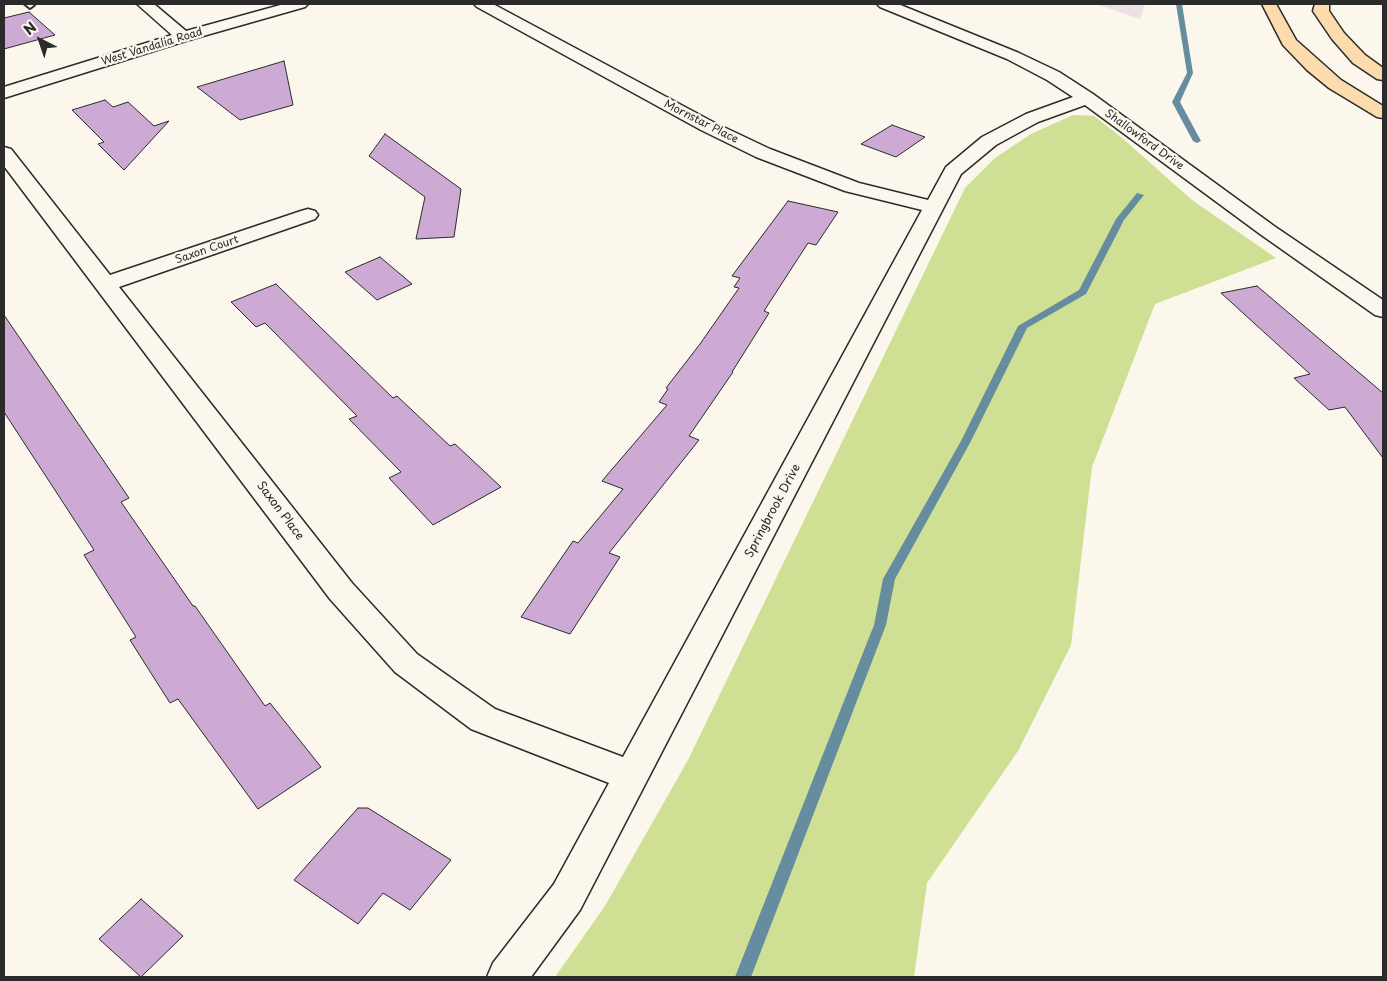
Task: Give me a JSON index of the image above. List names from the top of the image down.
{
  "streets": {
    "street": [
      "West Vandalia Road",
      "Mornstar Place",
      "Shallowford Drive",
      "Saxon Court",
      "Saxon Place",
      "Springbrook Drive"
    ]
  },
  "crossings": [
    ["Mornstar Place", "Springbrook Drive"],
    ["Shallowford Drive", "Springbrook Drive"],
    ["Saxon Court", "Saxon Place"],
    ["Saxon Place", "Springbrook Drive"]
  ],
  "north": "top left"
}
